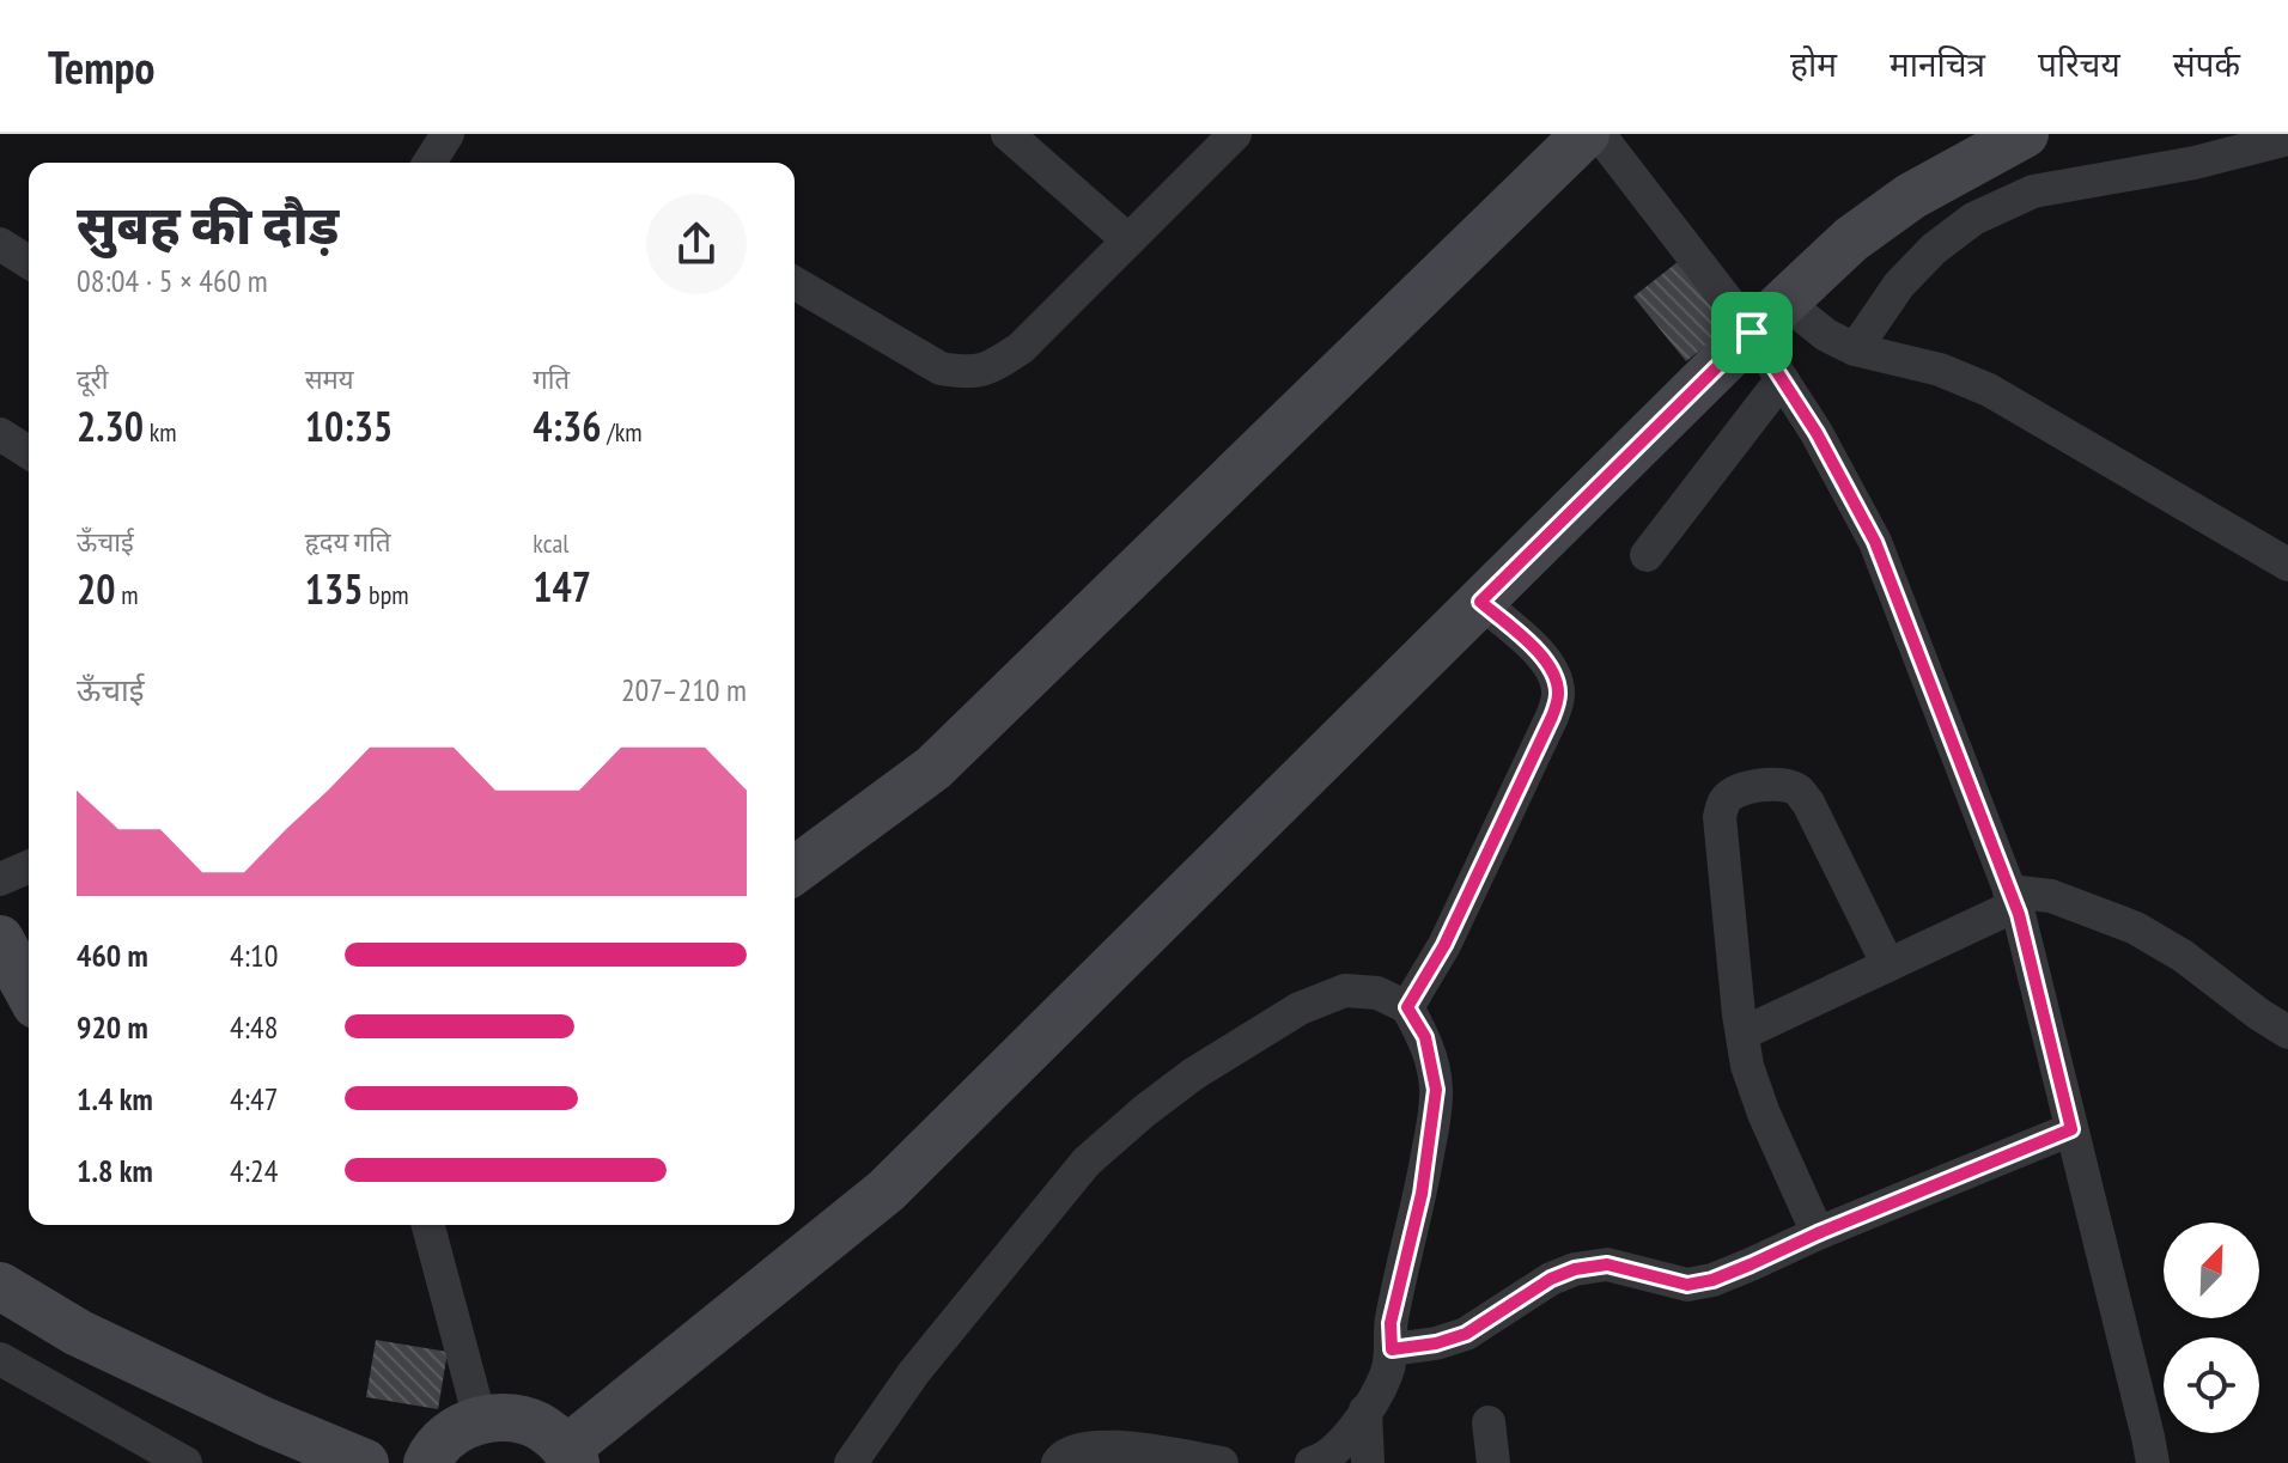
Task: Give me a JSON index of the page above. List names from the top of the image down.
{
  "north": "top right",
  "page": {
    "header": "Tempo",
    "nav": [
      "होम",
      "मानचित्र",
      "परिचय",
      "संपर्क"
    ],
    "heading": ["सुबह की दौड़", "08:04 · 5 × 460 m"],
    "stats": [
      ["दूरी", "2.30 km"],
      ["समय", "10:35"],
      ["गति", "4:36 /km"],
      ["ऊँचाई", "20 m"],
      ["हृदय गति", "135 bpm"],
      ["kcal", "147"]
    ],
    "chart": ["ऊँचाई", "207–210 m"],
    "list": [
      {
        "name": "460 m",
        "note": "4:10"
      },
      {
        "name": "920 m",
        "note": "4:48"
      },
      {
        "name": "1.4 km",
        "note": "4:47"
      },
      {
        "name": "1.8 km",
        "note": "4:24"
      }
    ]
  }
}
